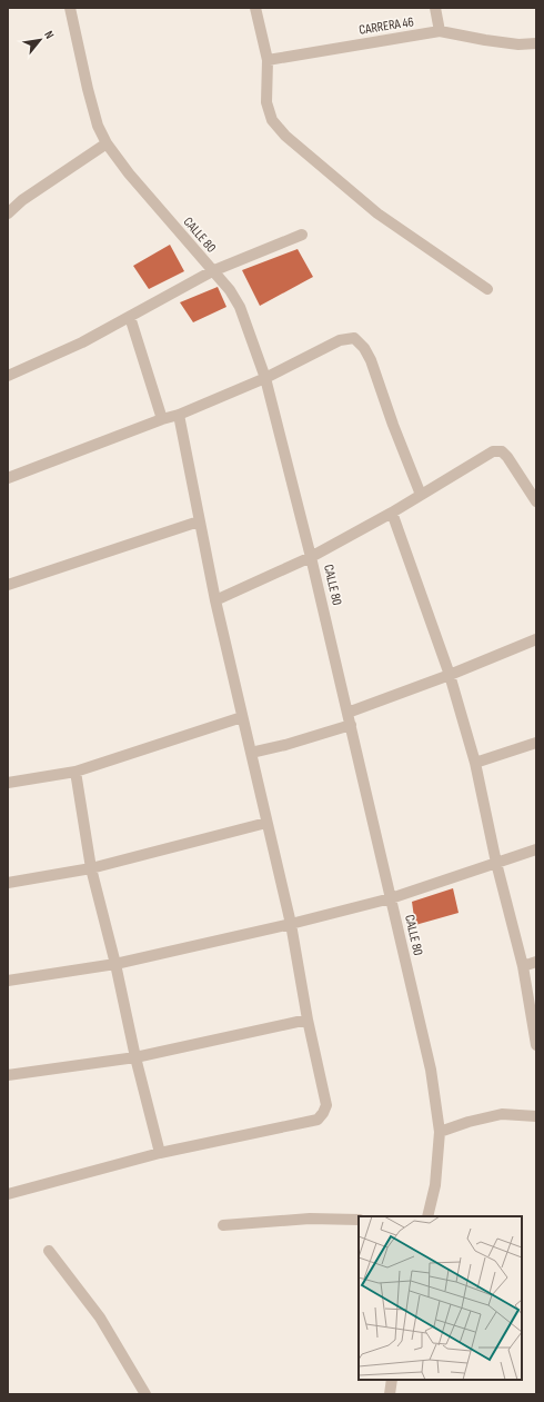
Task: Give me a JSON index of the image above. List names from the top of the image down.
{
  "streets": {
    "street": ["CARRERA 46", "CALLE 80"]
  },
  "north": "top right"
}
